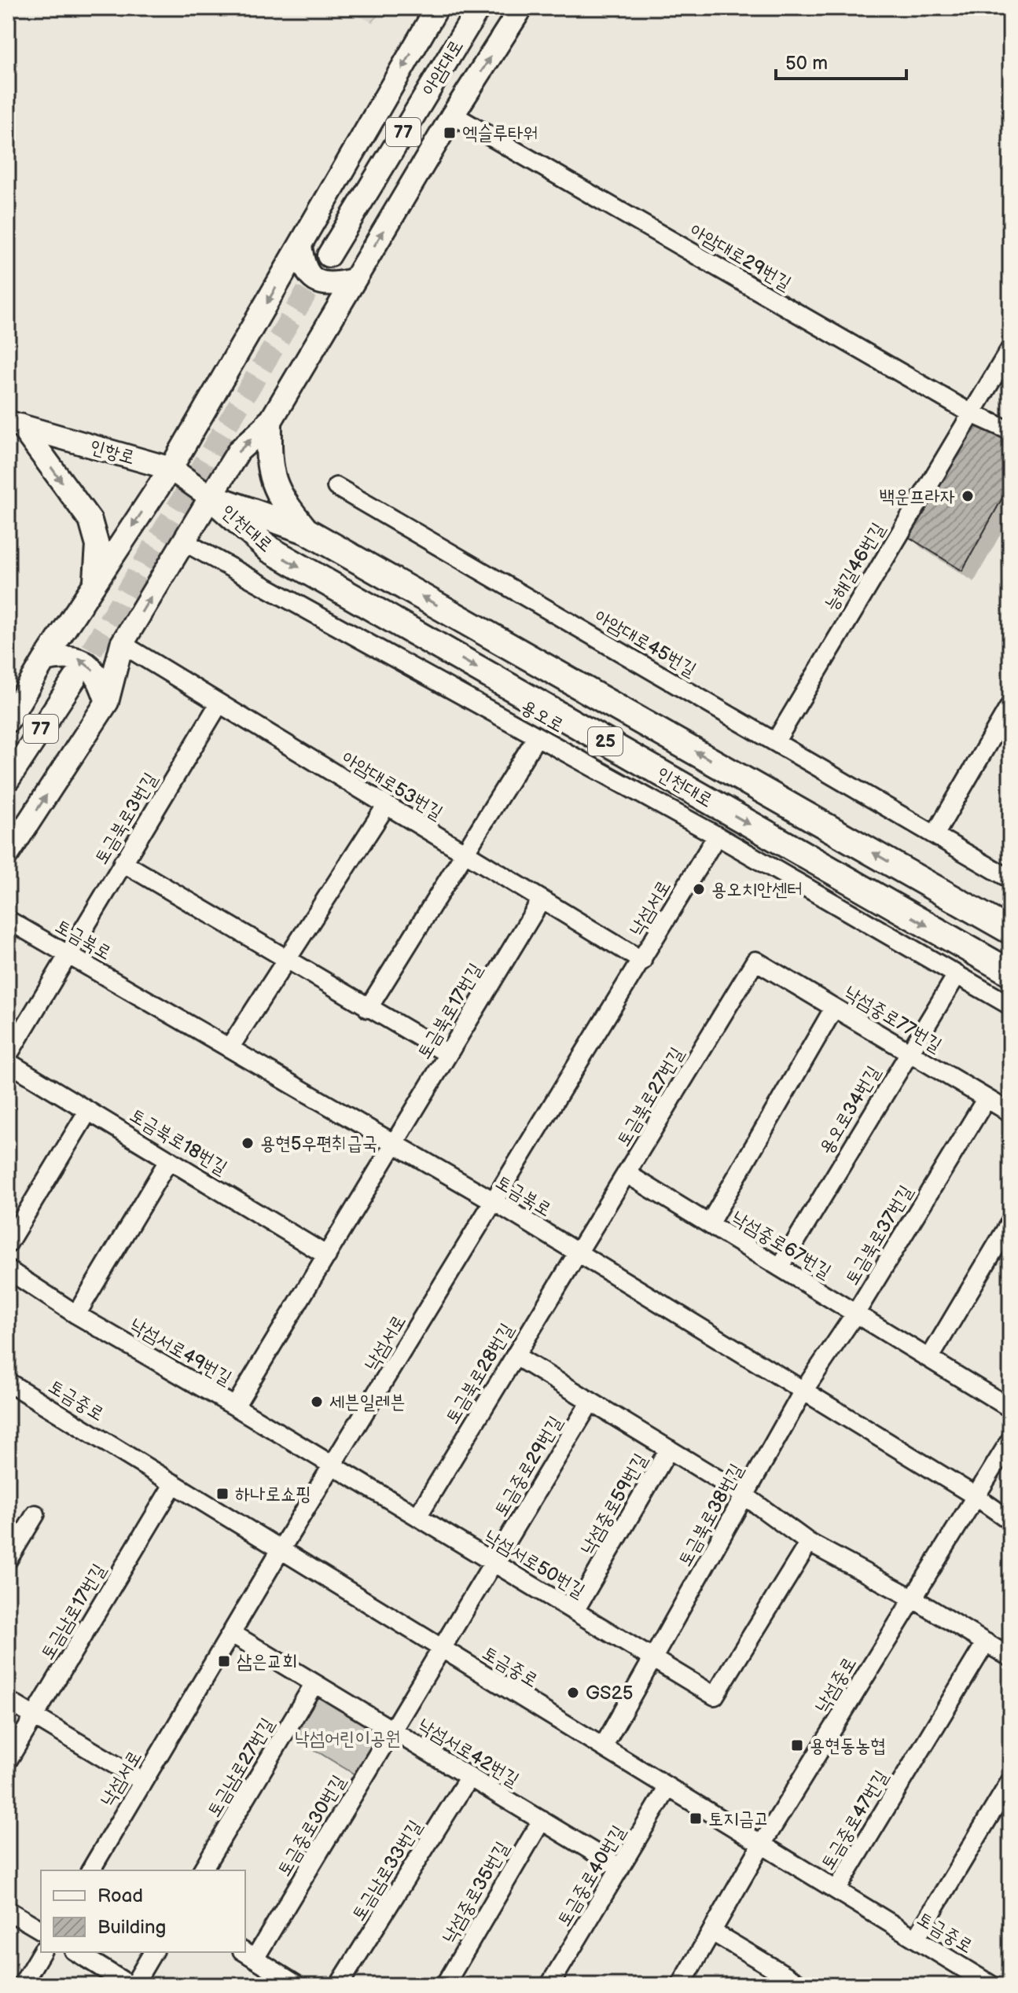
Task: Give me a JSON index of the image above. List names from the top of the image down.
{
  "streets": {
    "highway": ["인천대로", "25"],
    "main road": ["아암대로", "77", "인항로"],
    "street": [
      "아암대로29번길",
      "능해길46번길",
      "아암대로45번길",
      "용오로",
      "아암대로53번길",
      "토금북로3번길",
      "낙섬서로",
      "토금북로",
      "토금북로17번길",
      "낙섬중로77번길",
      "토금북로27번길",
      "용오로34번길",
      "토금북로18번길",
      "토금북로37번길",
      "낙섬중로67번길",
      "낙섬서로49번길",
      "토금북로28번길",
      "토금중로",
      "토금중로29번길",
      "낙섬중로59번길",
      "토금북로38번길",
      "낙섬서로50번길",
      "토금남로17번길",
      "낙섬중로",
      "낙섬서로42번길",
      "토금남로27번길",
      "토금중로47번길",
      "토금중로30번길",
      "토금남로33번길",
      "토금중로40번길",
      "낙섬중로35번길"
    ]
  },
  "crossings": [
    ["아암대로29번길", "능해길46번길"],
    ["인항로", "인천대로"],
    ["능해길46번길", "아암대로45번길"],
    ["용오로", "낙섬서로"],
    ["용오로", "용오로34번길"],
    ["아암대로53번길", "토금북로3번길"],
    ["아암대로53번길", "낙섬서로"],
    ["아암대로53번길", "토금북로17번길"],
    ["토금북로3번길", "토금북로"],
    ["낙섬서로", "토금북로"],
    ["낙섬서로", "낙섬서로49번길"],
    ["낙섬서로", "토금중로"],
    ["낙섬서로", "낙섬서로50번길"],
    ["낙섬서로", "낙섬서로42번길"],
    ["토금북로", "토금북로17번길"],
    ["토금북로", "토금북로27번길"],
    ["토금북로", "토금북로37번길"],
    ["토금북로", "토금북로28번길"],
    ["토금북로", "토금북로38번길"],
    ["토금북로", "낙섬중로"],
    ["낙섬중로77번길", "토금북로27번길"],
    ["낙섬중로77번길", "용오로34번길"],
    ["낙섬중로77번길", "토금북로37번길"],
    ["낙섬중로77번길", "낙섬중로67번길"],
    ["토금북로27번길", "낙섬중로67번길"],
    ["토금북로27번길", "토금북로28번길"],
    ["용오로34번길", "낙섬중로67번길"],
    ["토금북로37번길", "낙섬중로67번길"],
    ["토금북로37번길", "토금북로38번길"],
    ["낙섬서로49번길", "낙섬서로50번길"],
    ["토금북로28번길", "낙섬중로59번길"],
    ["토금북로28번길", "낙섬서로50번길"],
    ["토금중로", "토금중로29번길"],
    ["토금중로", "토금북로38번길"],
    ["토금중로", "토금남로17번길"],
    ["토금중로", "낙섬중로"],
    ["토금중로", "토금중로47번길"],
    ["토금중로", "토금중로30번길"],
    ["토금중로", "토금중로40번길"],
    ["토금중로29번길", "낙섬중로59번길"],
    ["토금중로29번길", "낙섬서로50번길"],
    ["토금중로29번길", "토금중로30번길"],
    ["낙섬중로59번길", "토금북로38번길"],
    ["낙섬중로59번길", "낙섬서로50번길"],
    ["낙섬중로59번길", "낙섬중로"],
    ["낙섬중로59번길", "토금중로47번길"],
    ["토금북로38번길", "낙섬서로50번길"],
    ["낙섬서로42번길", "토금남로27번길"],
    ["낙섬서로42번길", "토금중로30번길"],
    ["낙섬서로42번길", "토금남로33번길"],
    ["낙섬서로42번길", "토금중로40번길"],
    ["낙섬서로42번길", "낙섬중로35번길"]
  ],
  "parks": ["낙섬어린이공원"],
  "places": {
    "transit": [
      "엑슬루타워",
      "하나로쇼핑",
      "삼은교회",
      "용현동농협",
      "토지금고"
    ],
    "other": [
      "백운프라자",
      "용오치안센터",
      "용현5우편취급국",
      "세븐일레븐",
      "GS25"
    ]
  },
  "legend": ["Road", "Building"],
  "scale_bar": "50 m"
}
